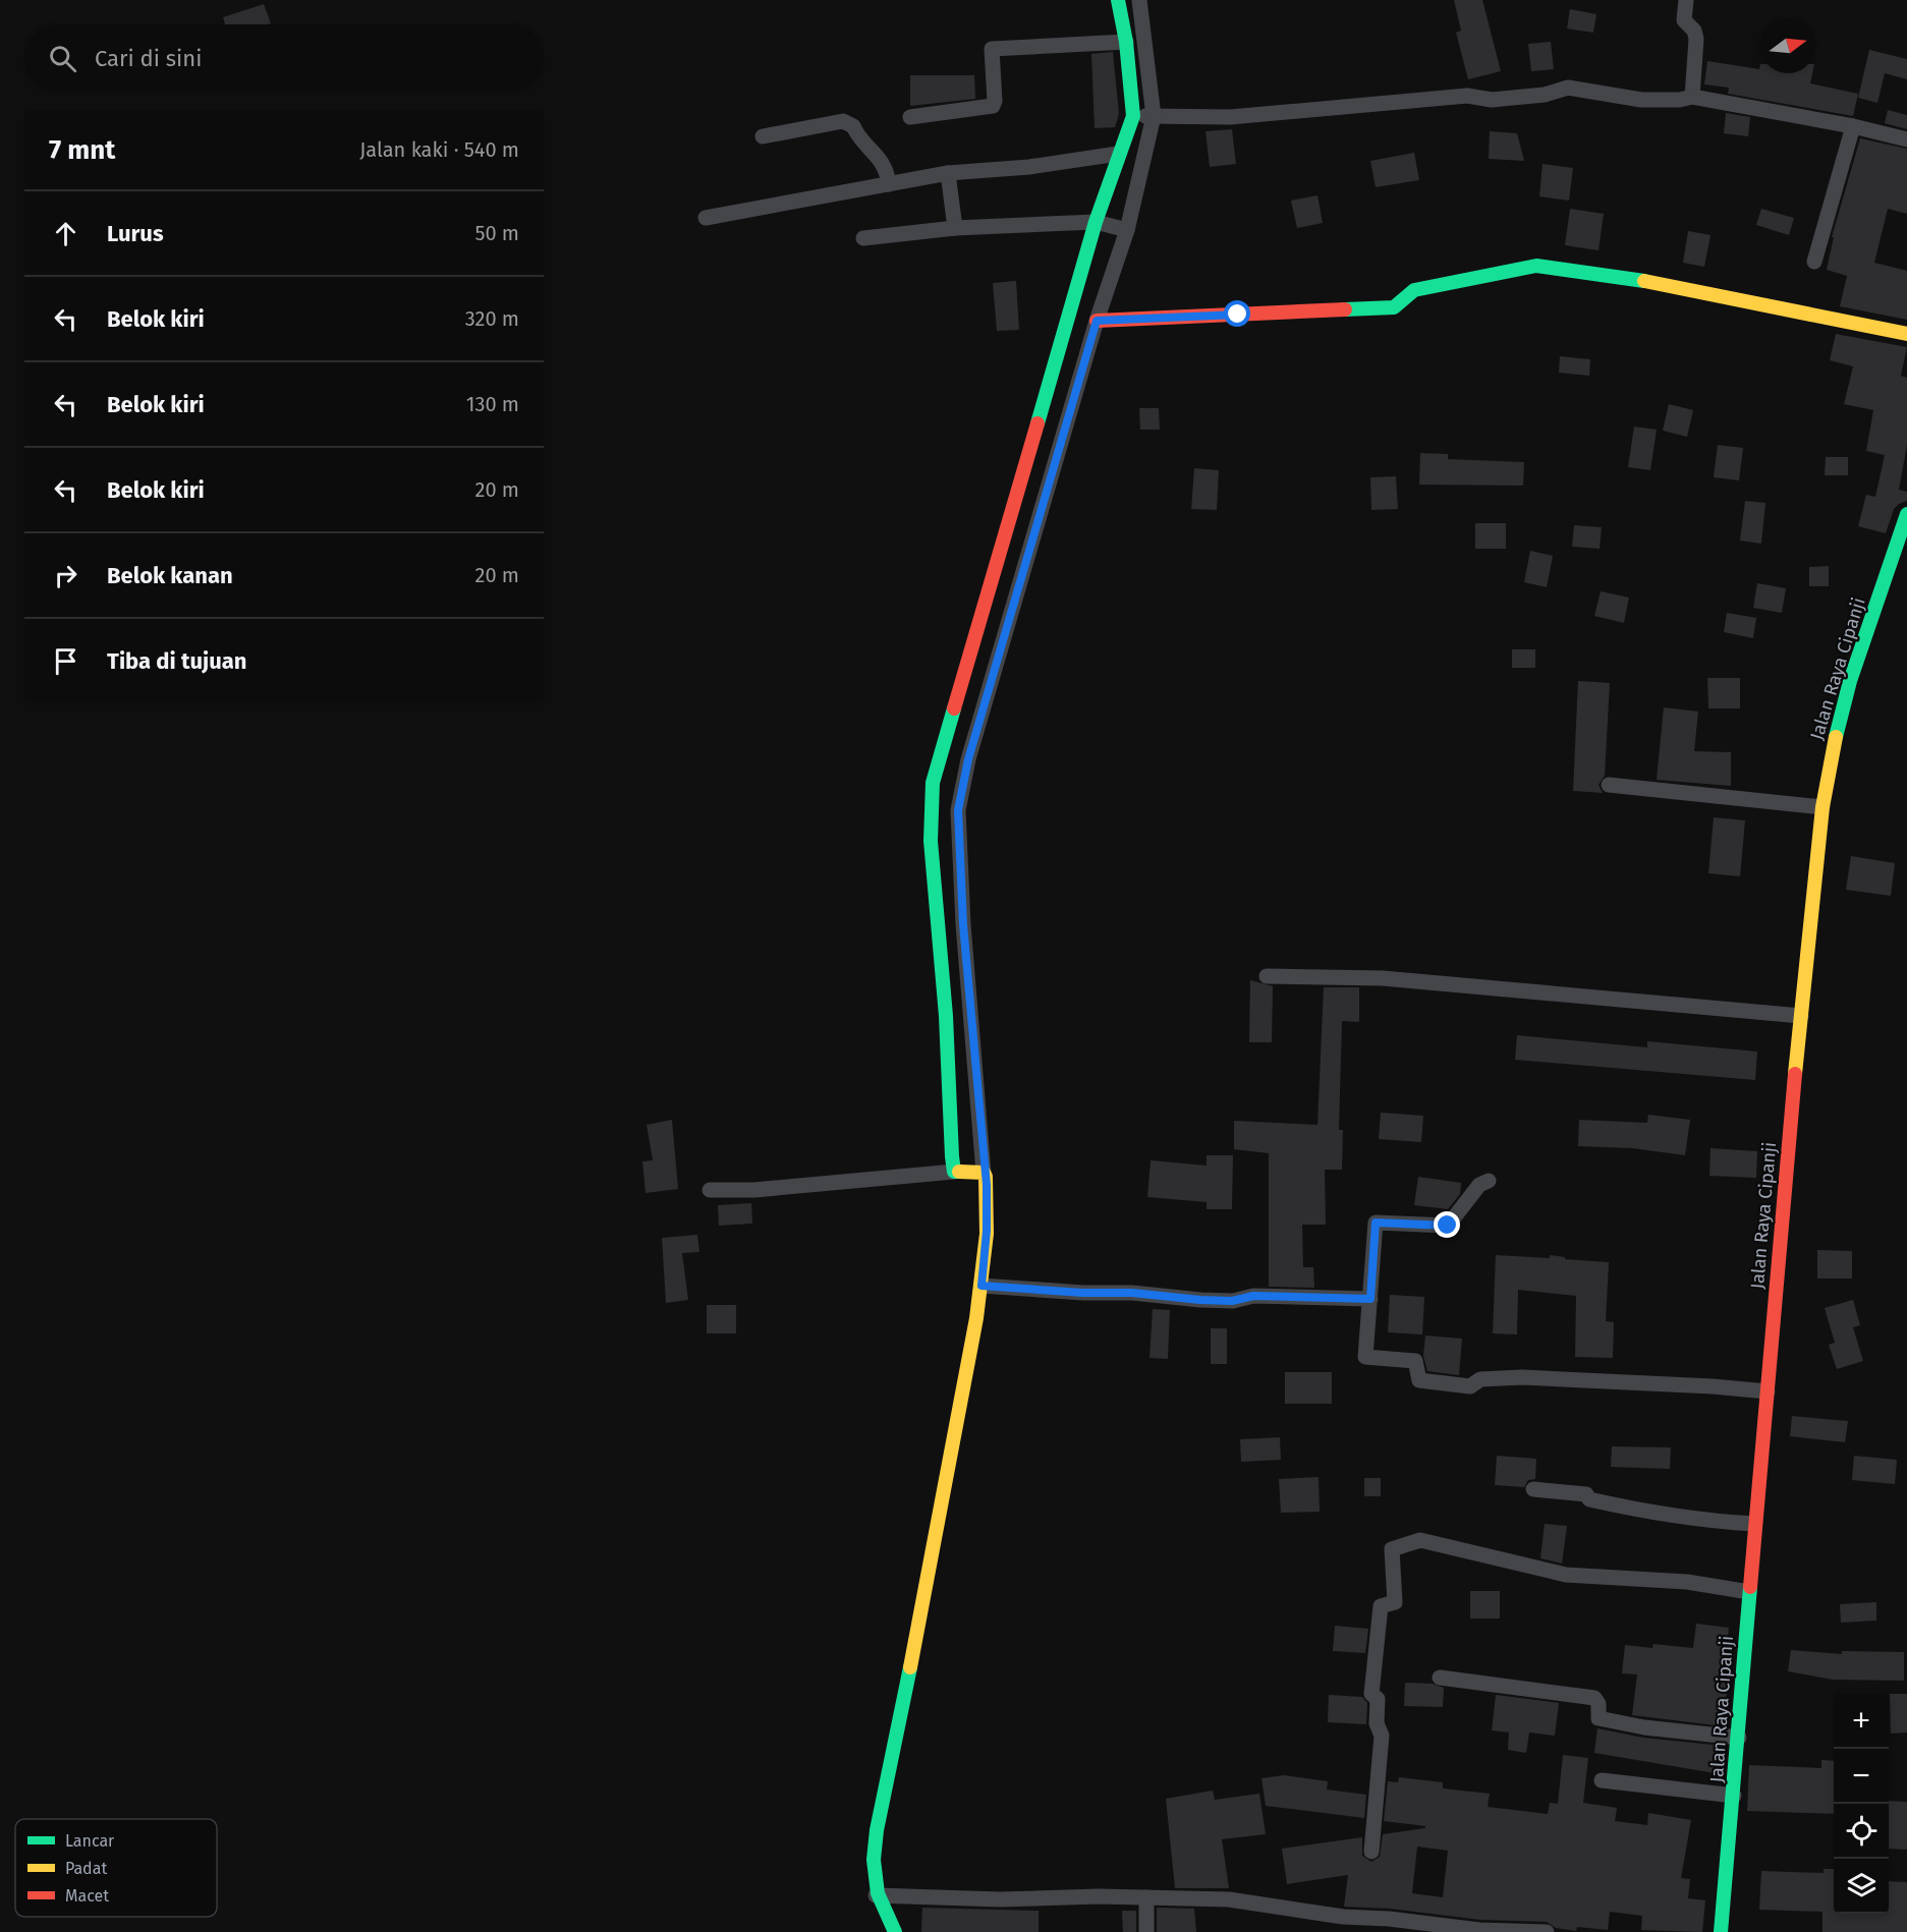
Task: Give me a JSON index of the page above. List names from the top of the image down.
{
  "streets": {
    "street": ["Jalan Raya Cipanji"]
  },
  "legend": ["Lancar", "Padat", "Macet"],
  "north": "right",
  "page": {
    "search": "Cari di sini",
    "heading": ["7 mnt", "Jalan kaki · 540 m"],
    "list": [
      ["Lurus", "50 m"],
      ["Belok kiri", "320 m"],
      ["Belok kiri", "130 m"],
      ["Belok kiri", "20 m"],
      ["Belok kanan", "20 m"],
      "Tiba di tujuan"
    ],
    "map_buttons": ["+", "−"]
  }
}
